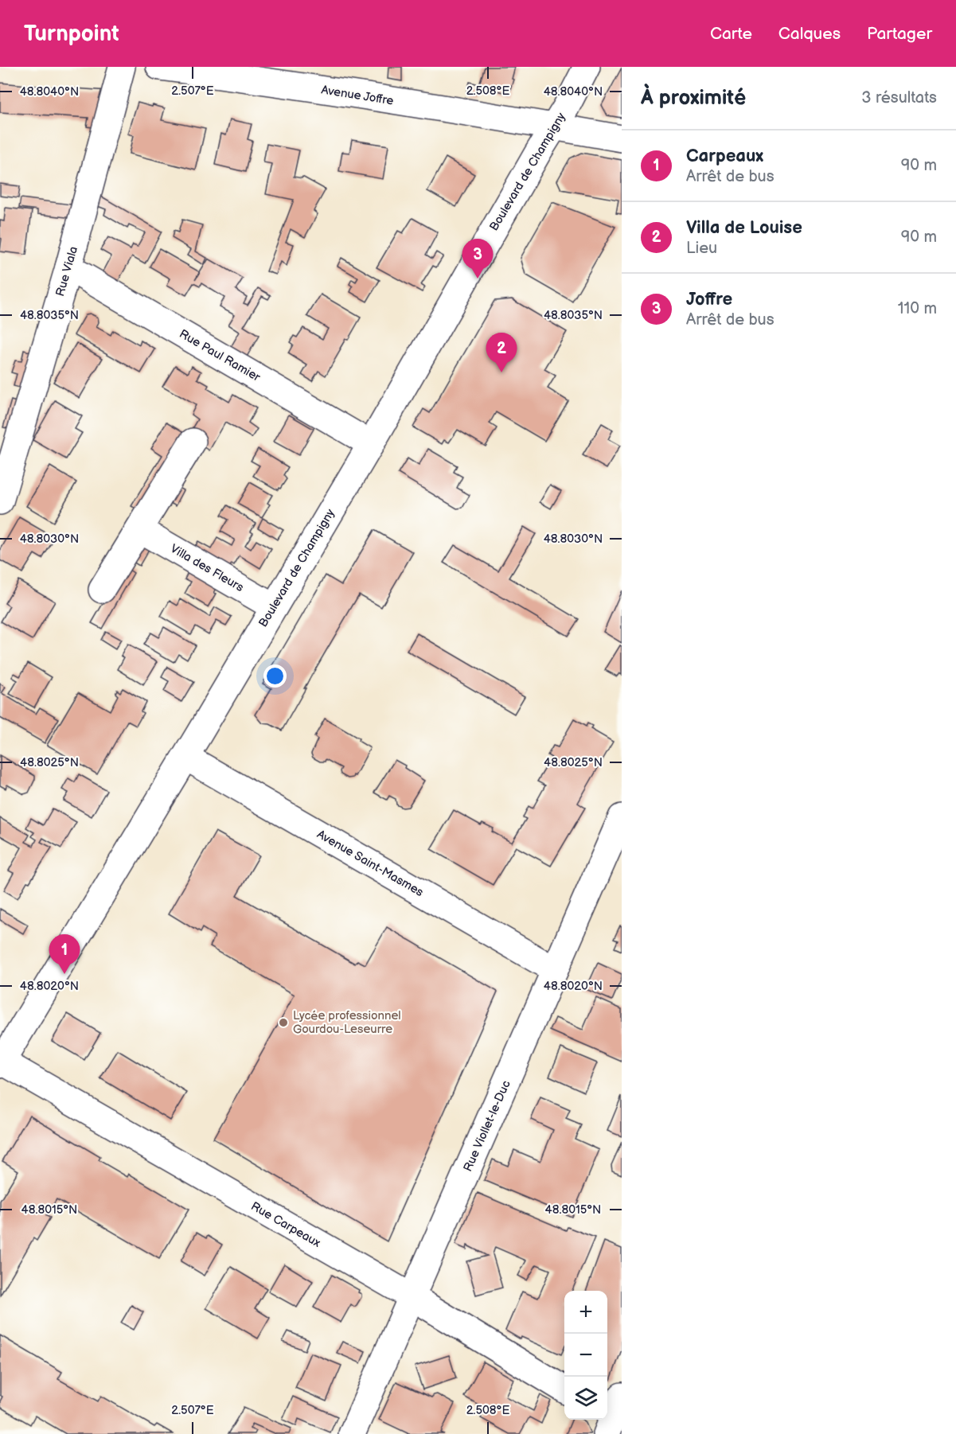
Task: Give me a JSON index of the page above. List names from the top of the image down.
{
  "streets": {
    "street": [
      "Avenue Joffre",
      "Boulevard de Champigny",
      "Rue Viala",
      "Rue Paul Ramier",
      "Villa des Fleurs",
      "Avenue Saint-Masmes",
      "Rue Viollet-le-Duc",
      "Rue Carpeaux"
    ]
  },
  "crossings": [
    ["Avenue Joffre", "Boulevard de Champigny"],
    ["Boulevard de Champigny", "Rue Paul Ramier"],
    ["Boulevard de Champigny", "Villa des Fleurs"],
    ["Boulevard de Champigny", "Avenue Saint-Masmes"],
    ["Boulevard de Champigny", "Rue Carpeaux"],
    ["Rue Viala", "Rue Paul Ramier"],
    ["Avenue Saint-Masmes", "Rue Viollet-le-Duc"],
    ["Rue Viollet-le-Duc", "Rue Carpeaux"]
  ],
  "places": ["Lycée professionnel Gourdou-Leseurre"],
  "page": {
    "header": "Turnpoint",
    "nav": ["Carte", "Calques", "Partager"],
    "heading": ["À proximité", "3 résultats"],
    "list": [
      {
        "mark": "1",
        "name": "Carpeaux",
        "note": "Arrêt de bus",
        "value": "90 m"
      },
      {
        "mark": "2",
        "name": "Villa de Louise",
        "note": "Lieu",
        "value": "90 m"
      },
      {
        "mark": "3",
        "name": "Joffre",
        "note": "Arrêt de bus",
        "value": "110 m"
      }
    ],
    "pins": ["3", "2", "1"],
    "map_buttons": ["+", "−"]
  },
  "coordinates": [
    "2.507°E",
    "2.508°E",
    "48.8040°N",
    "48.8035°N",
    "48.8030°N",
    "48.8025°N",
    "48.8020°N",
    "48.8015°N"
  ]
}
